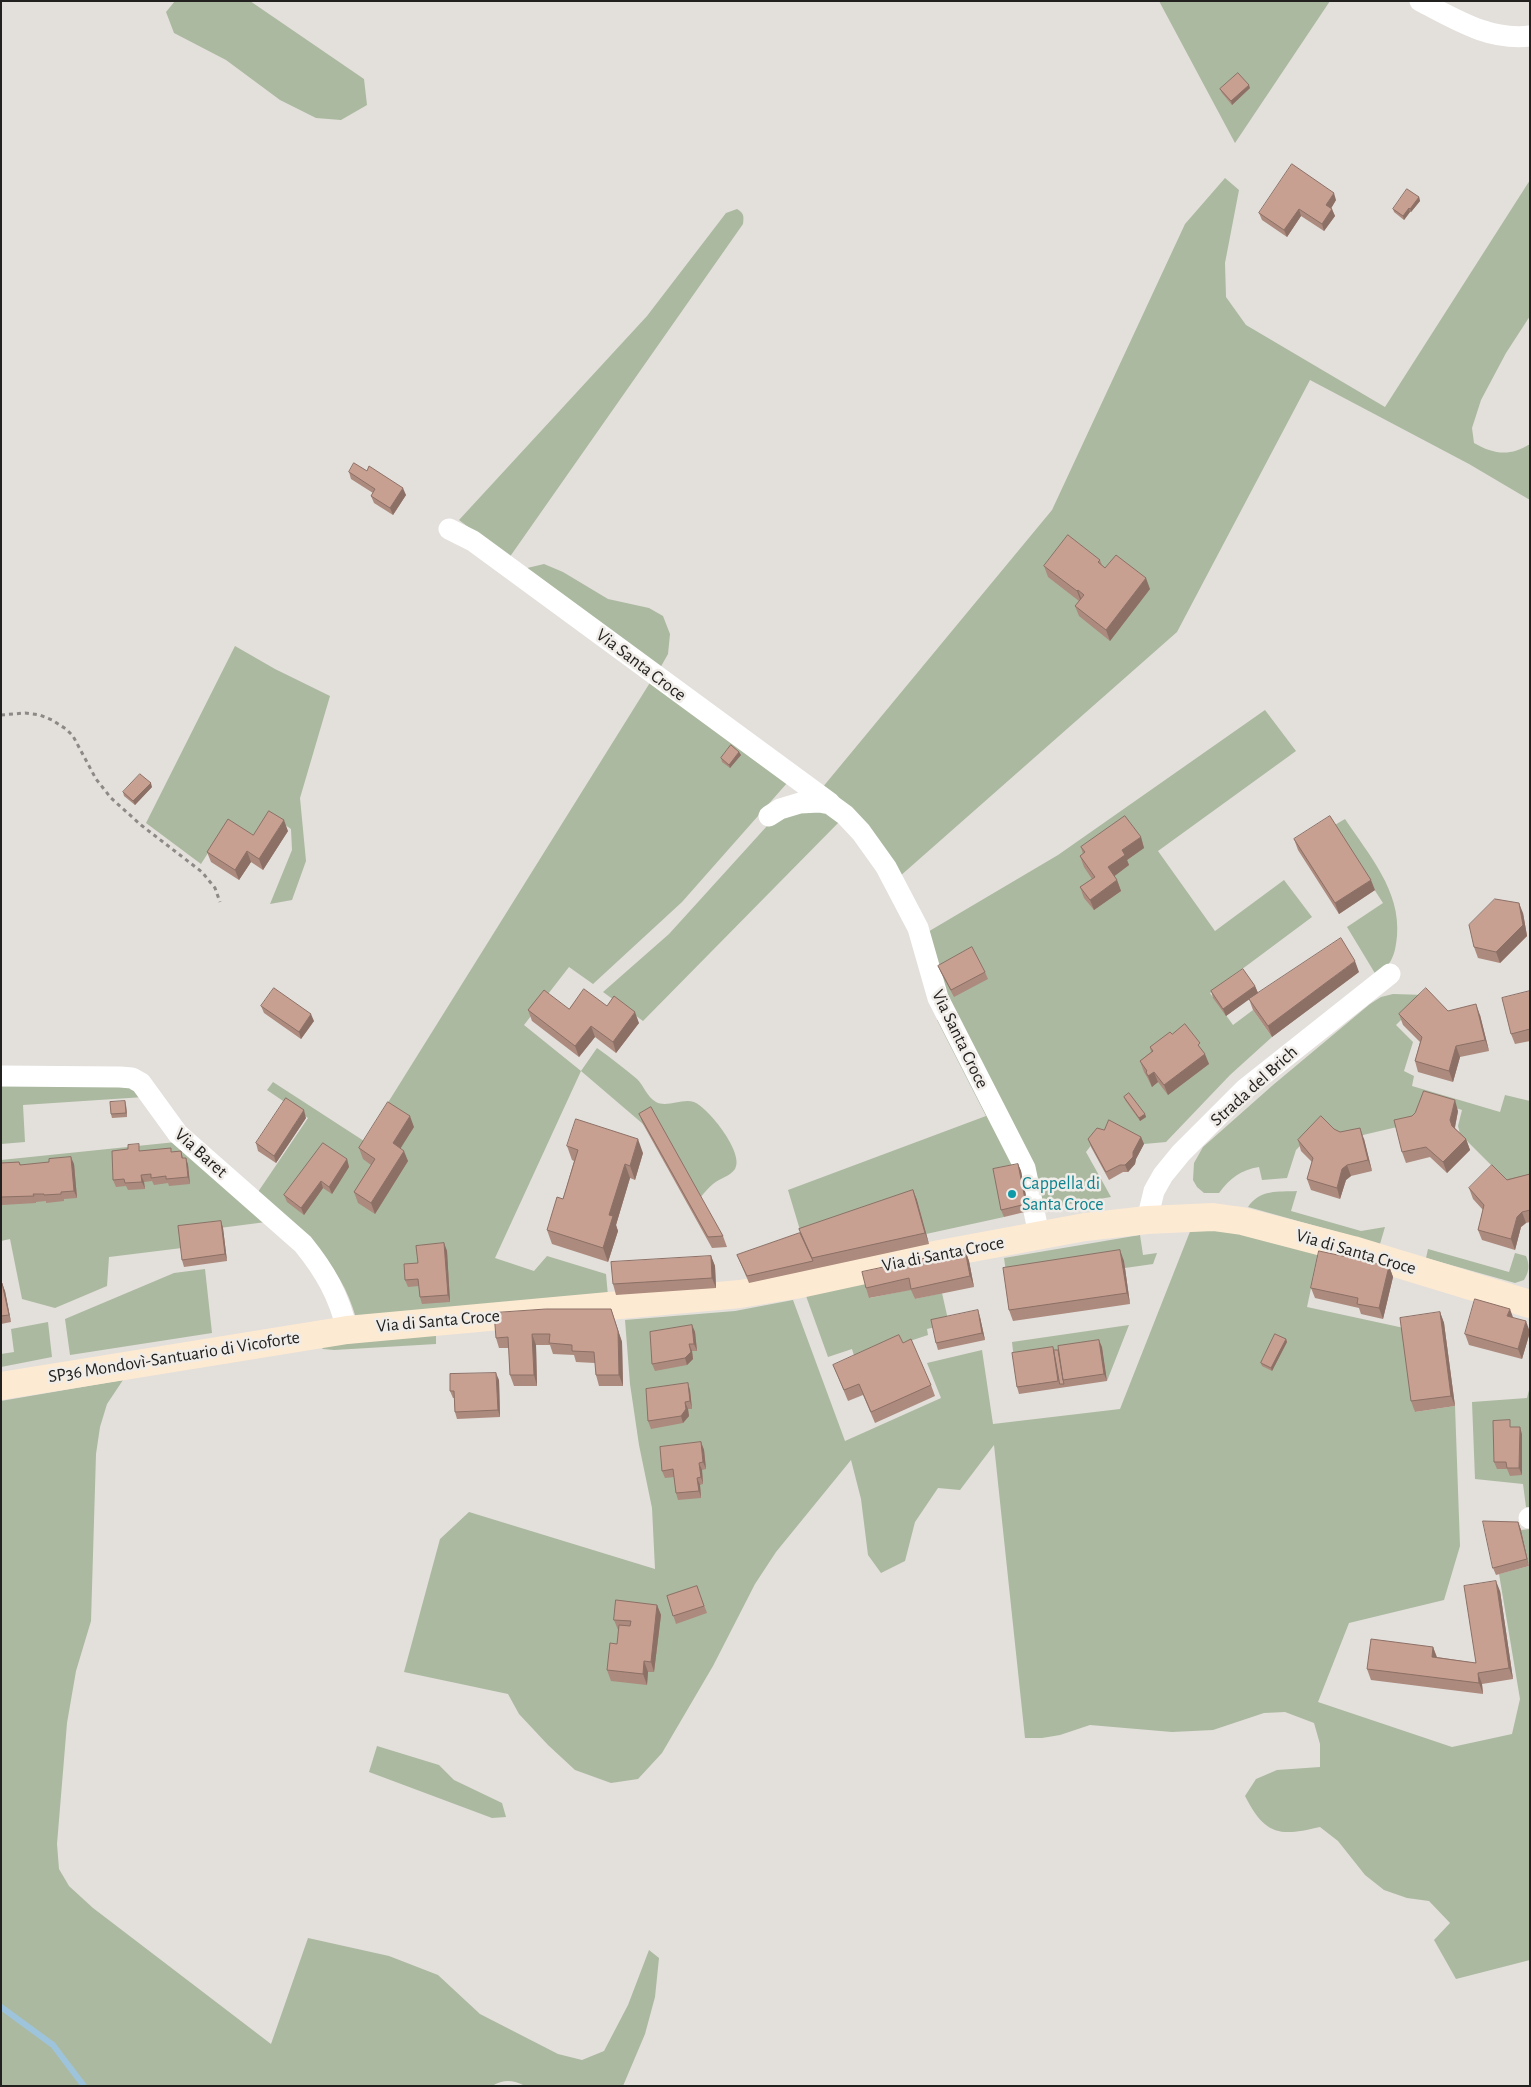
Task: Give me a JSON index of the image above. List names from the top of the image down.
{
  "streets": {
    "main road": ["Via di Santa Croce", "SP36 Mondovì-Santuario di Vicoforte"],
    "street": ["Via Santa Croce", "Strada del Brich", "Via Baret"]
  },
  "crossings": [
    ["Via Santa Croce", "Via di Santa Croce"],
    ["Strada del Brich", "Via di Santa Croce"],
    ["Via Baret", "Via di Santa Croce"],
    ["Via Baret", "SP36 Mondovì-Santuario di Vicoforte"],
    ["Via di Santa Croce", "SP36 Mondovì-Santuario di Vicoforte"]
  ],
  "places": ["Cappella di Santa Croce"]
}
